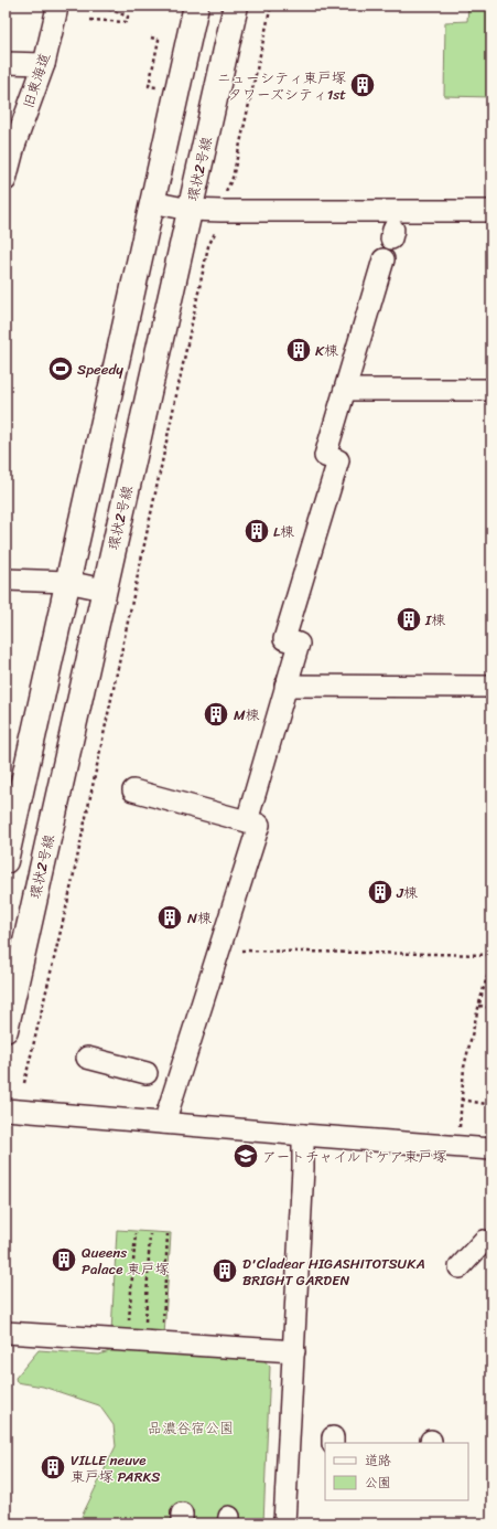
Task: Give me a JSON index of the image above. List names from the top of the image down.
{
  "streets": {
    "main road": ["環状2号線"],
    "street": ["旧東海道"]
  },
  "parks": ["品濃谷宿公園"],
  "places": {
    "building": [
      "ニューシティ東戸塚 タワーズシティ1st",
      "K棟",
      "L棟",
      "I棟",
      "M棟",
      "J棟",
      "N棟",
      "Queens Palace 東戸塚",
      "D'Cladear HIGASHITOTSUKA BRIGHT GARDEN",
      "VILLE neuve 東戸塚 PARKS"
    ],
    "sports": ["Speedy"],
    "school or university": ["アートチャイルドケア東戸塚"]
  },
  "legend": ["道路", "公園"]
}
